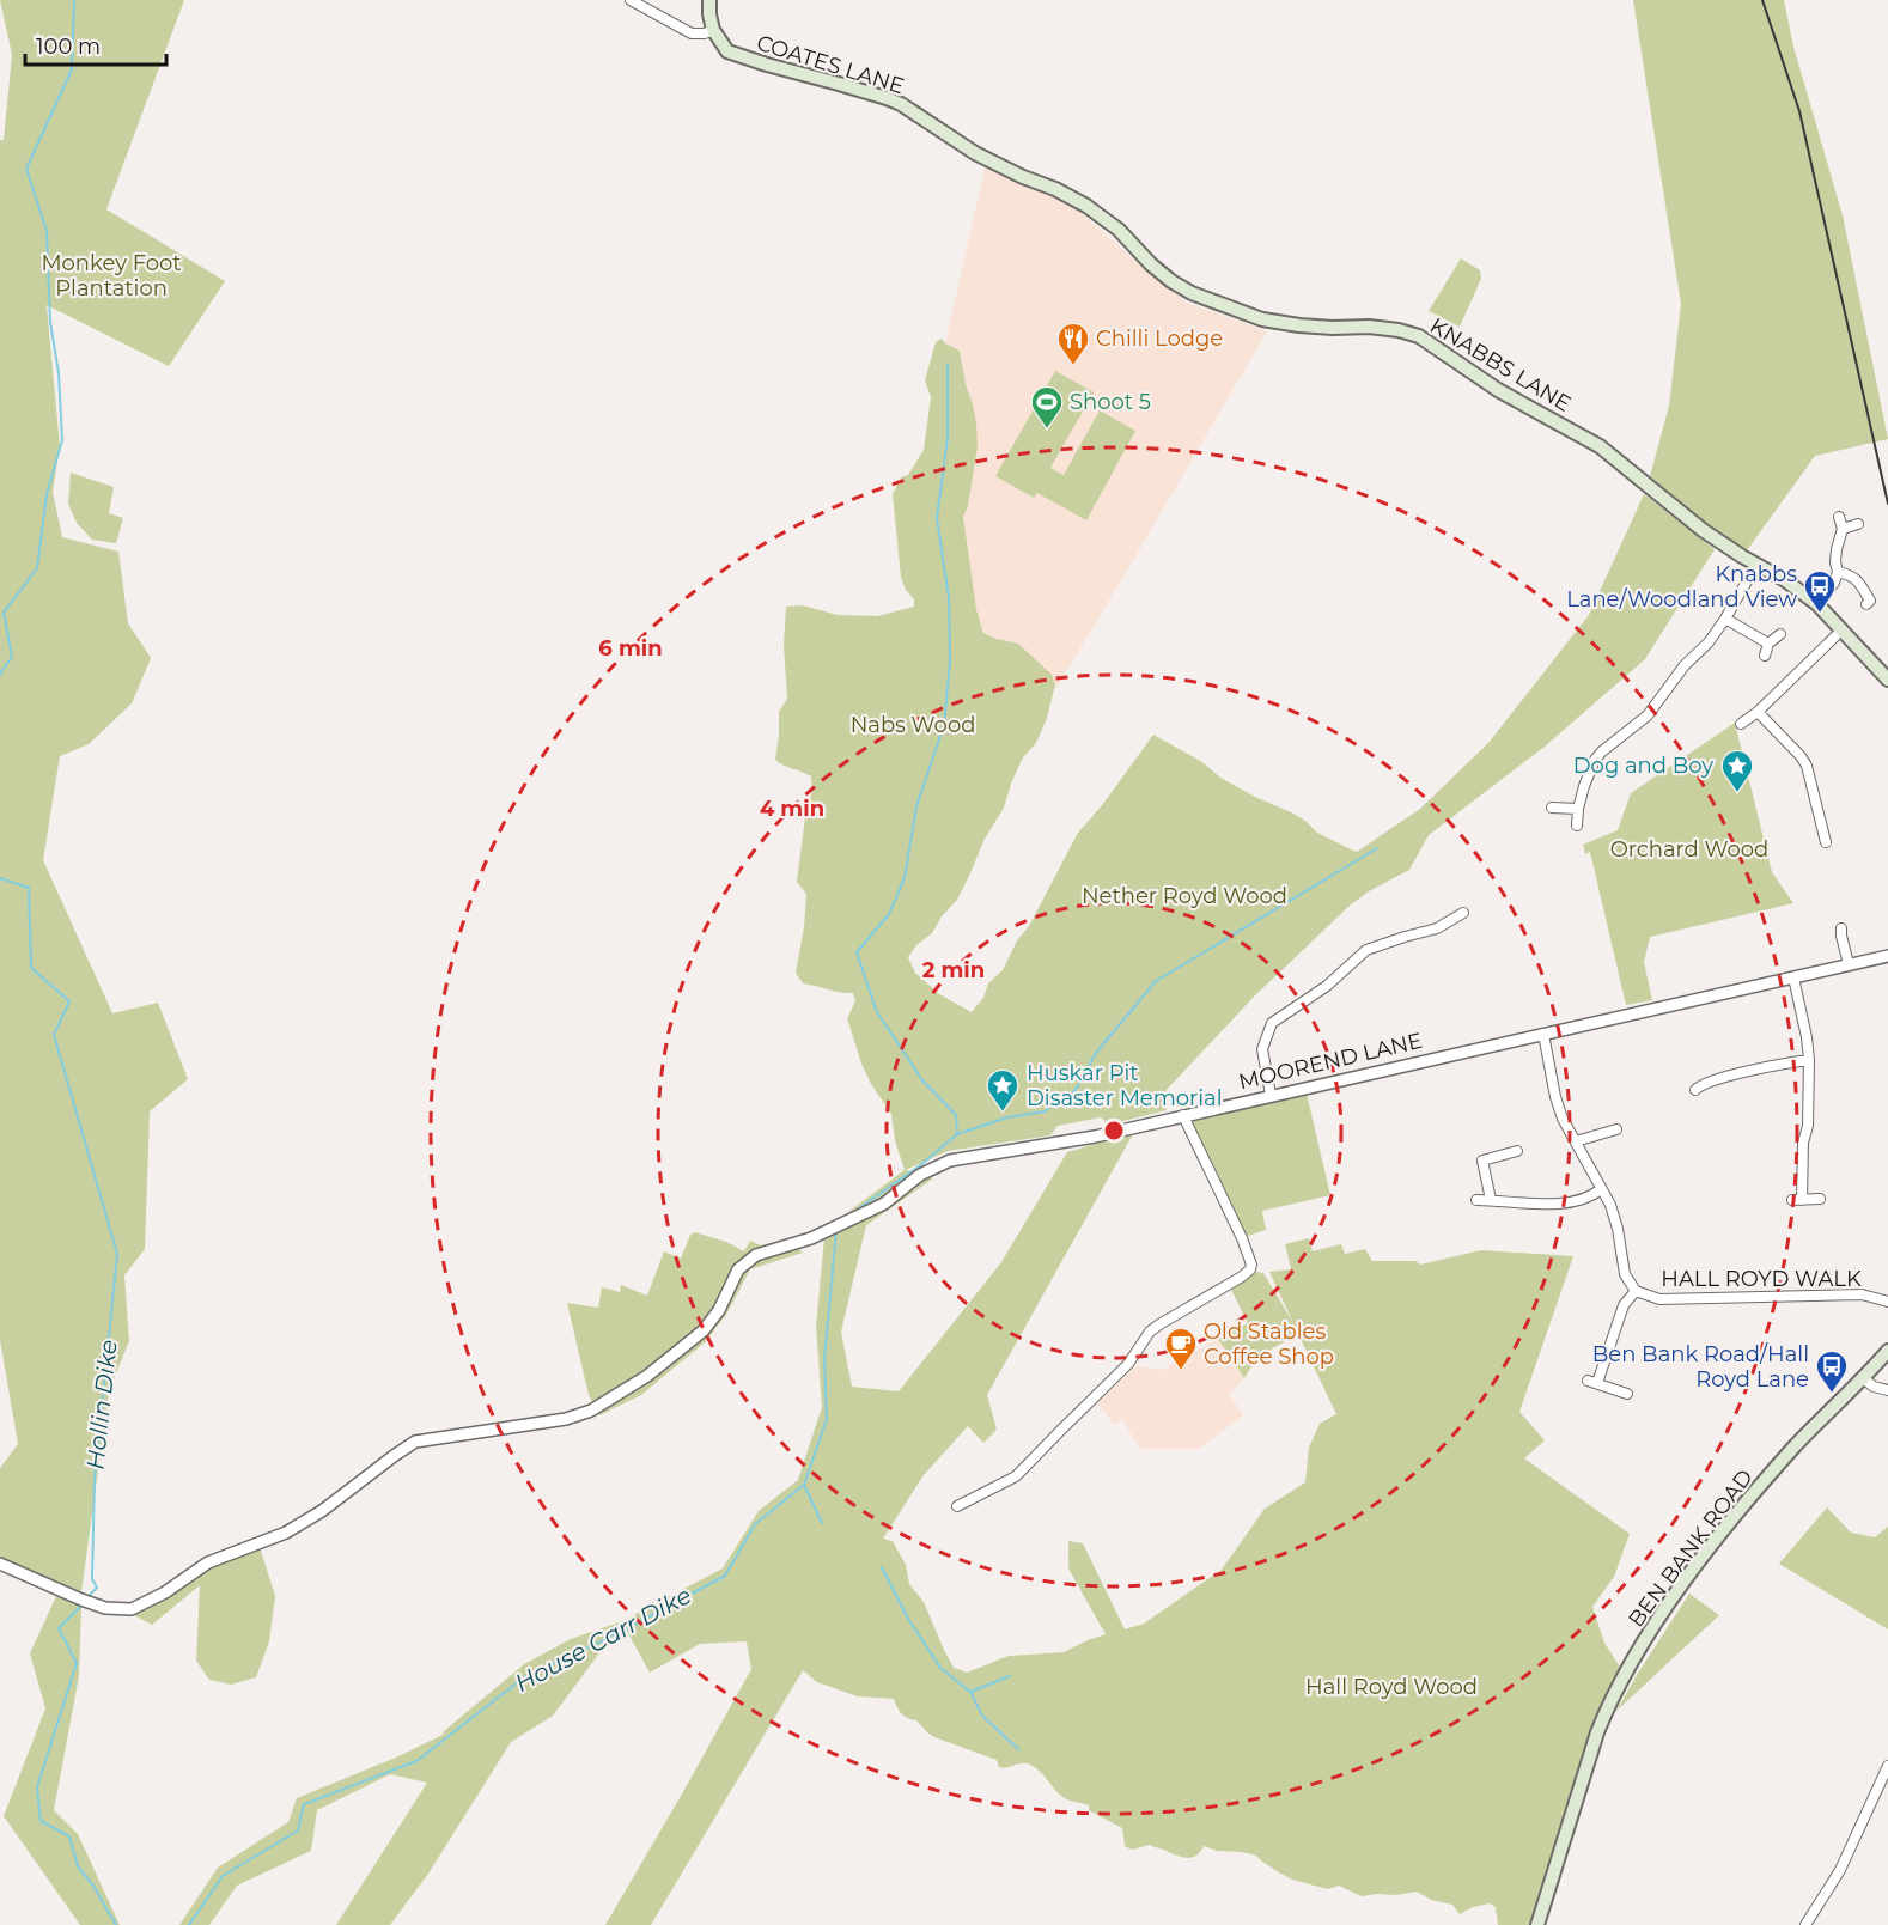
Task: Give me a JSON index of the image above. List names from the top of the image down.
{
  "streets": {
    "main road": ["COATES LANE", "KNABBS LANE", "BEN BANK ROAD"],
    "street": ["MOOREND LANE", "HALL ROYD WALK"]
  },
  "crossings": [
    ["COATES LANE", "KNABBS LANE"],
    ["MOOREND LANE", "HALL ROYD WALK"]
  ],
  "water": ["Hollin Dike", "House Carr Dike"],
  "parks": [
    "Monkey Foot Plantation",
    "Nabs Wood",
    "Orchard Wood",
    "Nether Royd Wood",
    "Hall Royd Wood"
  ],
  "places": {
    "restaurant": ["Chilli Lodge"],
    "sports": ["Shoot 5"],
    "bus stop": ["Knabbs Lane/Woodland View", "Ben Bank Road/Hall Royd Lane"],
    "place": ["Dog and Boy", "Huskar Pit Disaster Memorial"],
    "cafe": ["Old Stables Coffee Shop"]
  },
  "scale_bar": "100 m",
  "rings": ["6 min", "4 min", "2 min"]
}
